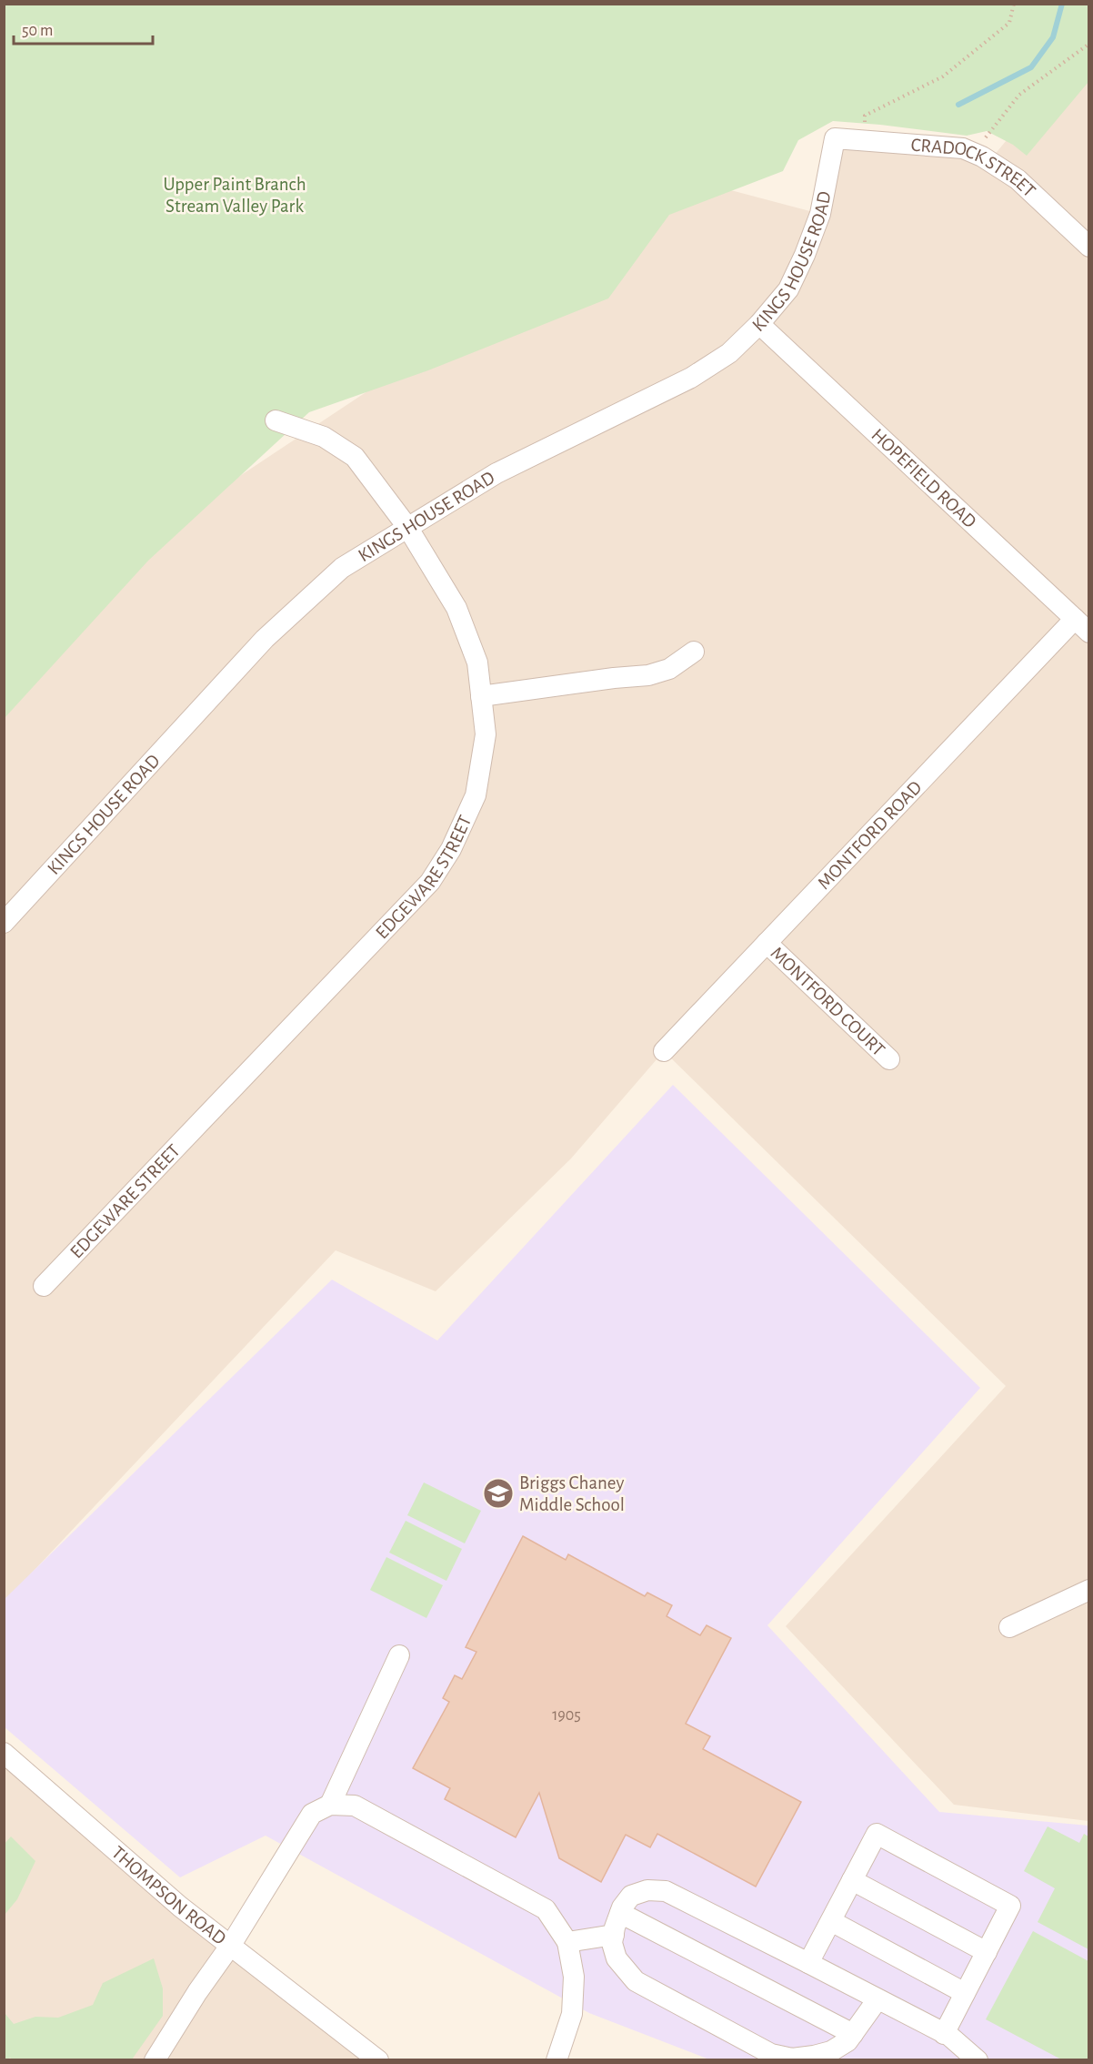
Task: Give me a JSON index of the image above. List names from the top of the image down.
{
  "streets": {
    "street": [
      "CRADOCK STREET",
      "KINGS HOUSE ROAD",
      "HOPEFIELD ROAD",
      "MONTFORD ROAD",
      "EDGEWARE STREET",
      "MONTFORD COURT",
      "THOMPSON ROAD"
    ]
  },
  "crossings": [
    ["CRADOCK STREET", "KINGS HOUSE ROAD"],
    ["KINGS HOUSE ROAD", "HOPEFIELD ROAD"],
    ["KINGS HOUSE ROAD", "EDGEWARE STREET"],
    ["HOPEFIELD ROAD", "MONTFORD ROAD"],
    ["MONTFORD ROAD", "MONTFORD COURT"]
  ],
  "parks": ["Upper Paint Branch Stream Valley Park"],
  "places": {
    "school or university": ["Briggs Chaney Middle School"]
  },
  "house_numbers": ["1905"],
  "scale_bar": "50 m"
}
